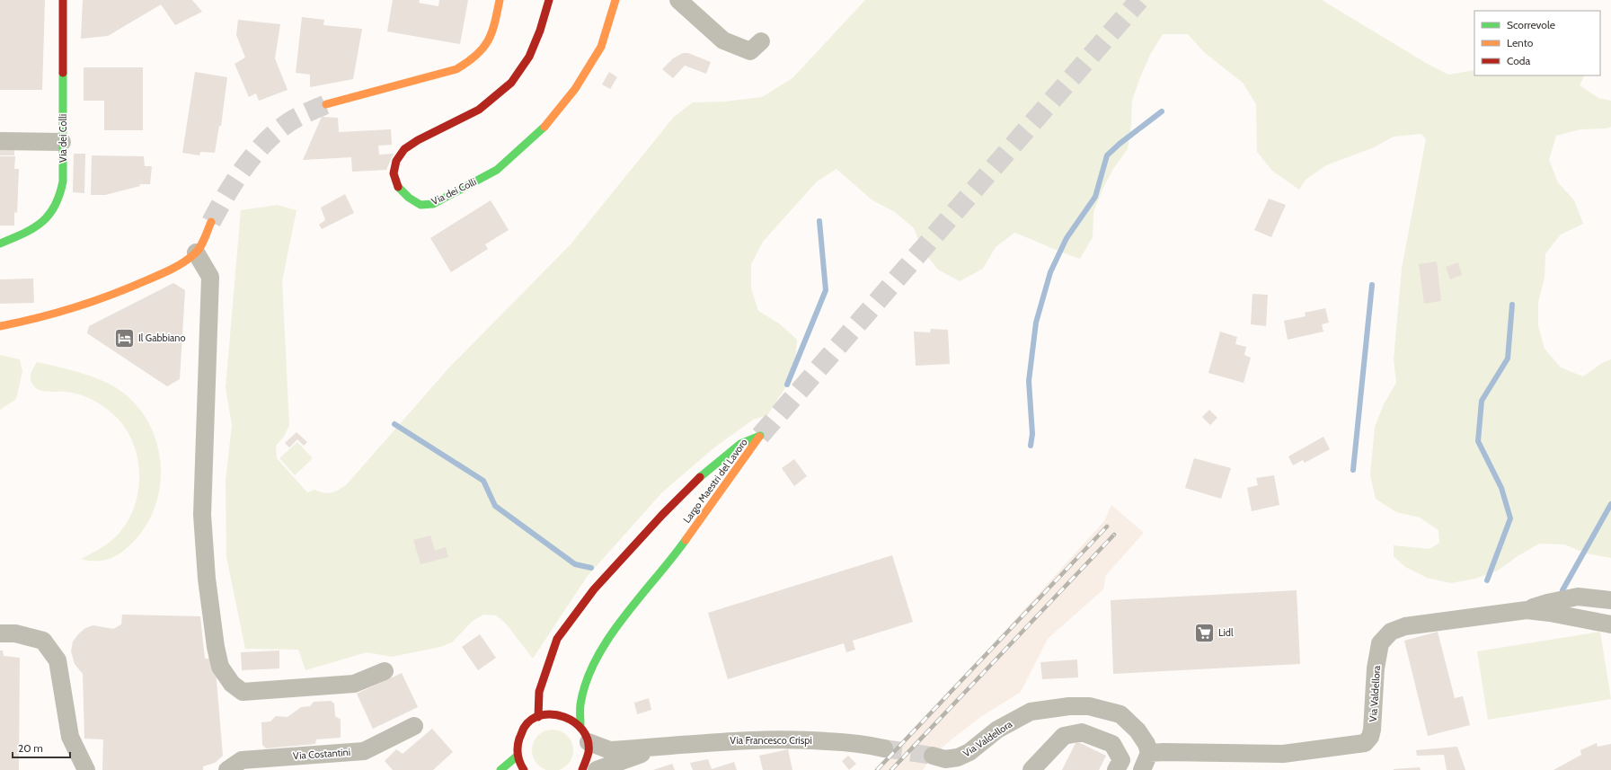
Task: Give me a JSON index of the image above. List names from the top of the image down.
{
  "streets": {
    "street": [
      "Via dei Colli",
      "Largo Maestri del Lavoro",
      "Via Valdellora",
      "Via Francesco Crispi",
      "Via Costantini"
    ]
  },
  "crossings": [
    ["Largo Maestri del Lavoro", "Via Francesco Crispi"]
  ],
  "places": {
    "hotel": ["Il Gabbiano"],
    "supermarket": ["Lidl"]
  },
  "legend": ["Scorrevole", "Lento", "Coda"],
  "scale_bar": "20 m"
}
